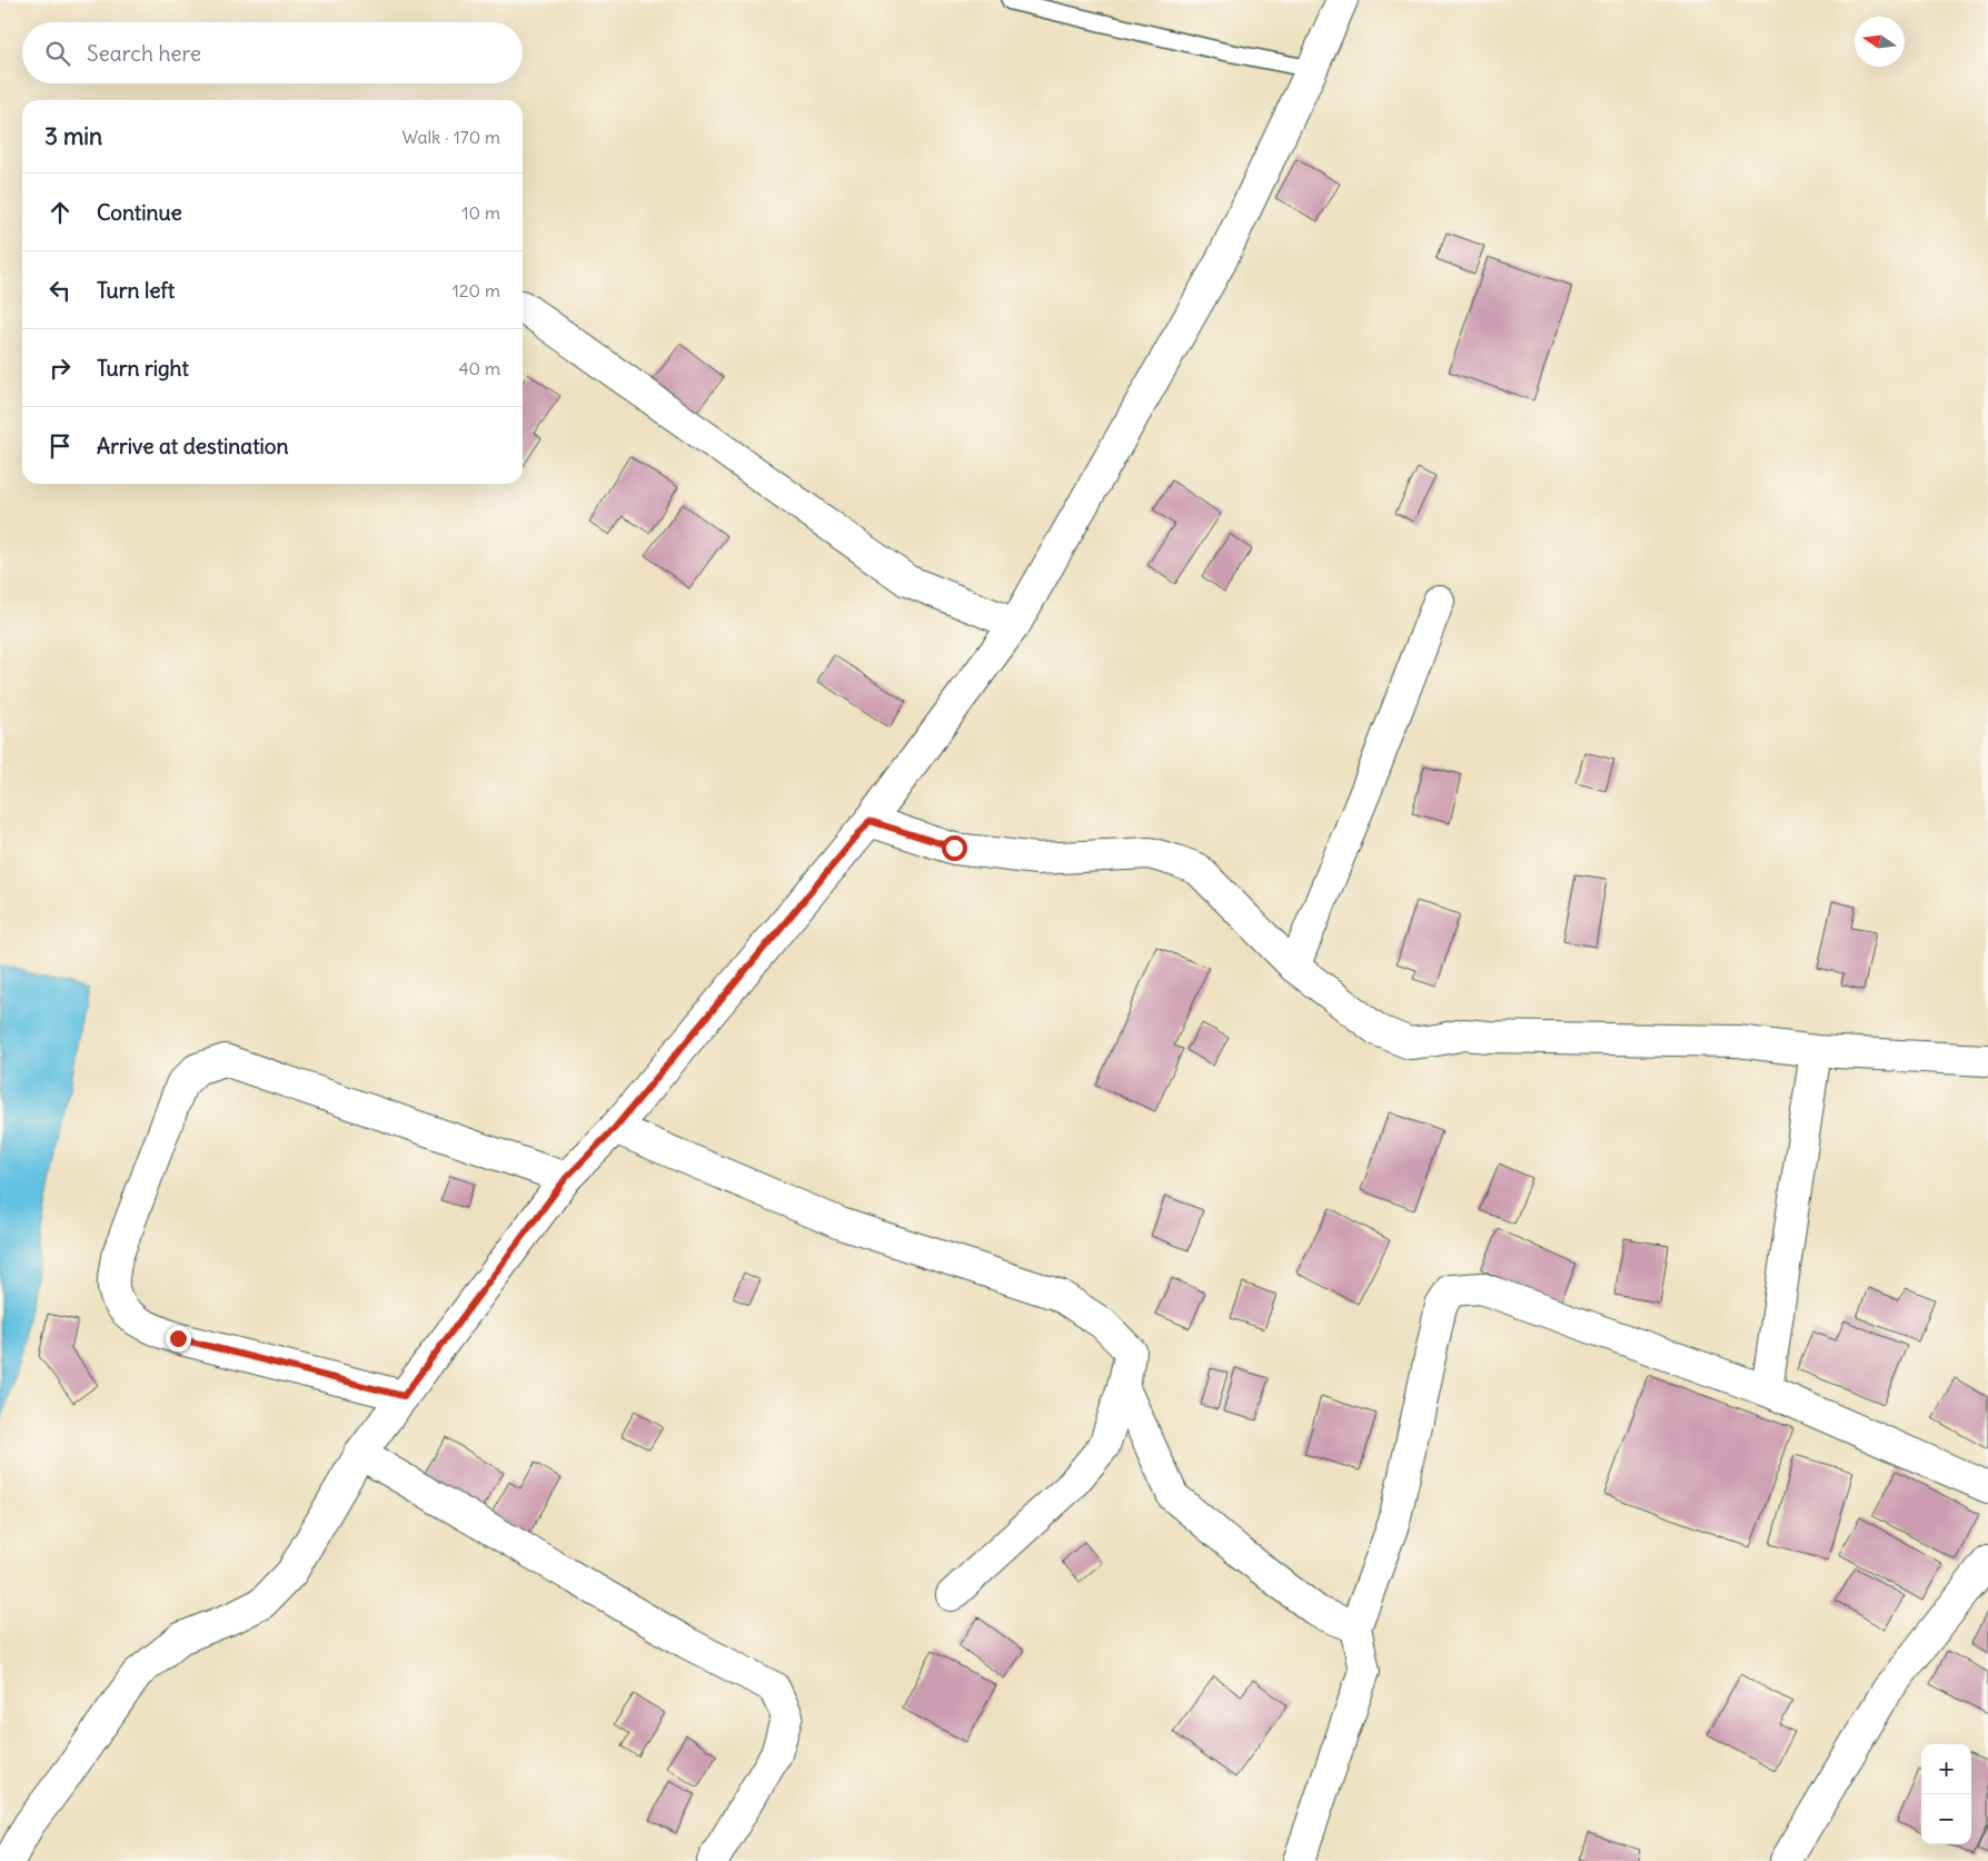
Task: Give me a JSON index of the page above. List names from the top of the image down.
{
  "north": "left",
  "page": {
    "search": "Search here",
    "heading": ["3 min", "Walk · 170 m"],
    "list": [
      ["Continue", "10 m"],
      ["Turn left", "120 m"],
      ["Turn right", "40 m"],
      "Arrive at destination"
    ],
    "map_buttons": ["+", "−"]
  }
}
